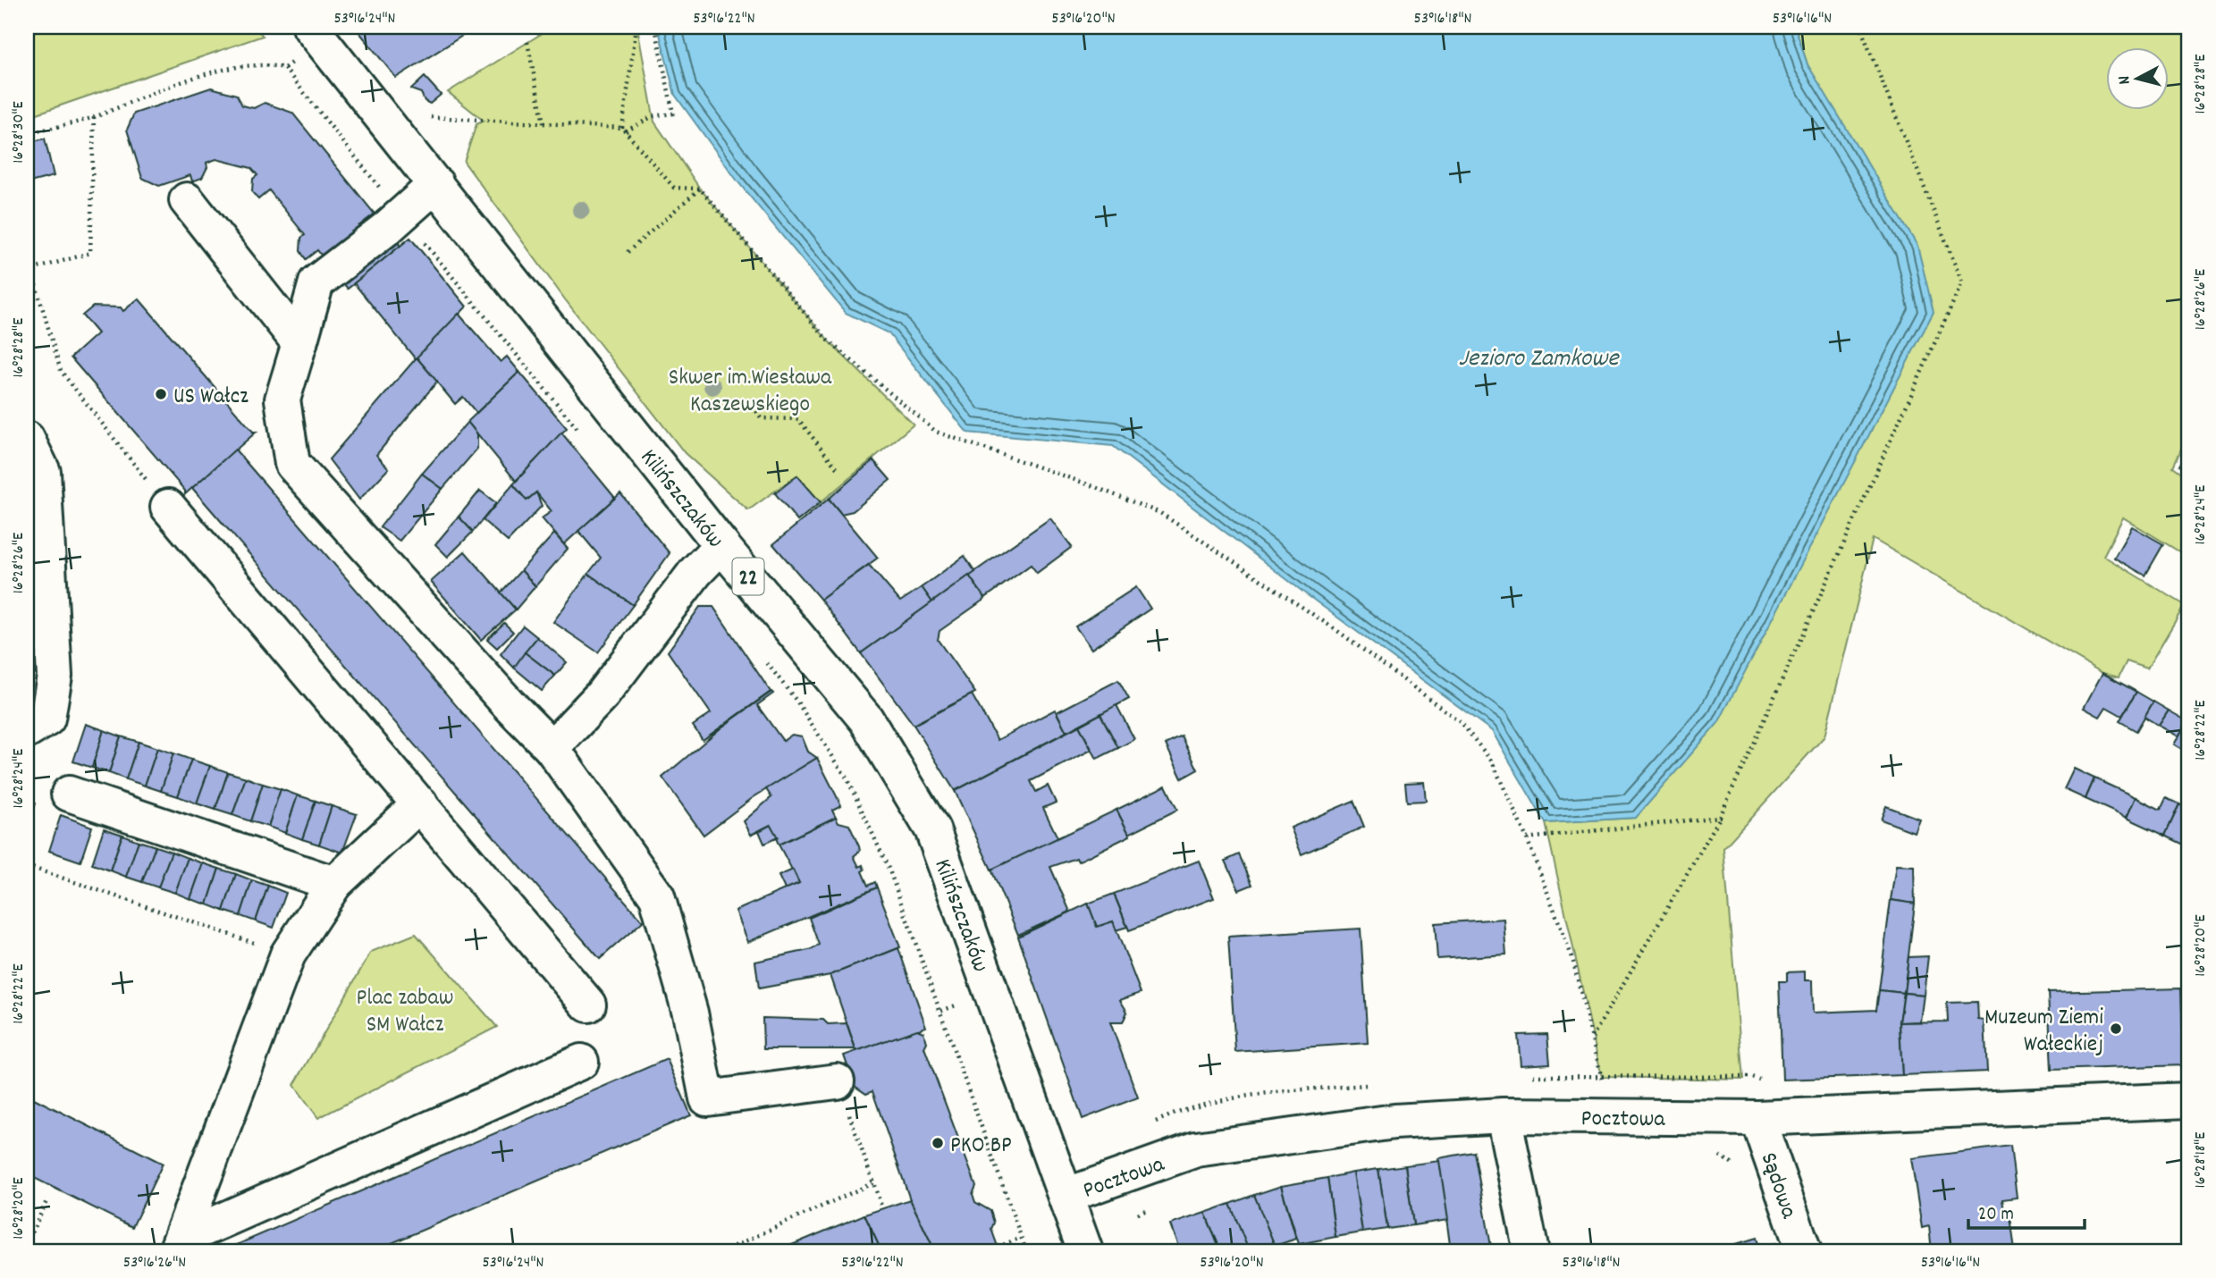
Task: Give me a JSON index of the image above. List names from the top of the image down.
{
  "streets": {
    "main road": [
      "Kilińszczaków",
      "22",
      "Pocztowa",
      "Sądowa"
    ]
  },
  "crossings": [
    ["Kilińszczaków", "Pocztowa"],
    ["Pocztowa", "Sądowa"]
  ],
  "water": ["Jezioro Zamkowe"],
  "parks": ["Skwer im.Wiesława Kaszewskiego", "Plac zabaw SM Wałcz"],
  "places": ["US Wałcz", "Muzeum Ziemi Wałeckiej", "PKO BP"],
  "scale_bar": "20 m",
  "north": "left",
  "coordinates": [
    "53°16'24\"N",
    "53°16'22\"N",
    "53°16'20\"N",
    "53°16'18\"N",
    "53°16'16\"N",
    "16°28'28\"E",
    "16°28'30\"E",
    "16°28'26\"E",
    "16°28'24\"E",
    "16°28'22\"E",
    "16°28'20\"E",
    "16°28'18\"E",
    "53°16'26\"N"
  ]
}
